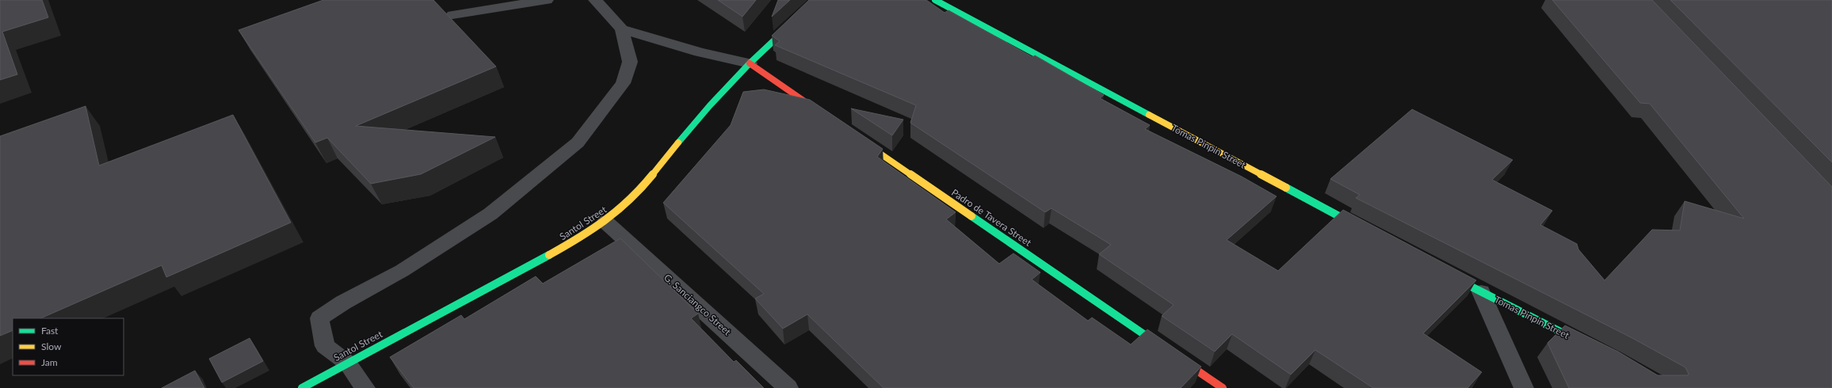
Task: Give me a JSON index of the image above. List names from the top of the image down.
{
  "streets": {
    "street": [
      "Tomas Pinpin Street",
      "Padro de Tavera Street",
      "Santol Street",
      "G. Sanciangco Street"
    ]
  },
  "crossings": [
    ["Santol Street", "G. Sanciangco Street"]
  ],
  "legend": ["Fast", "Slow", "Jam"]
}
